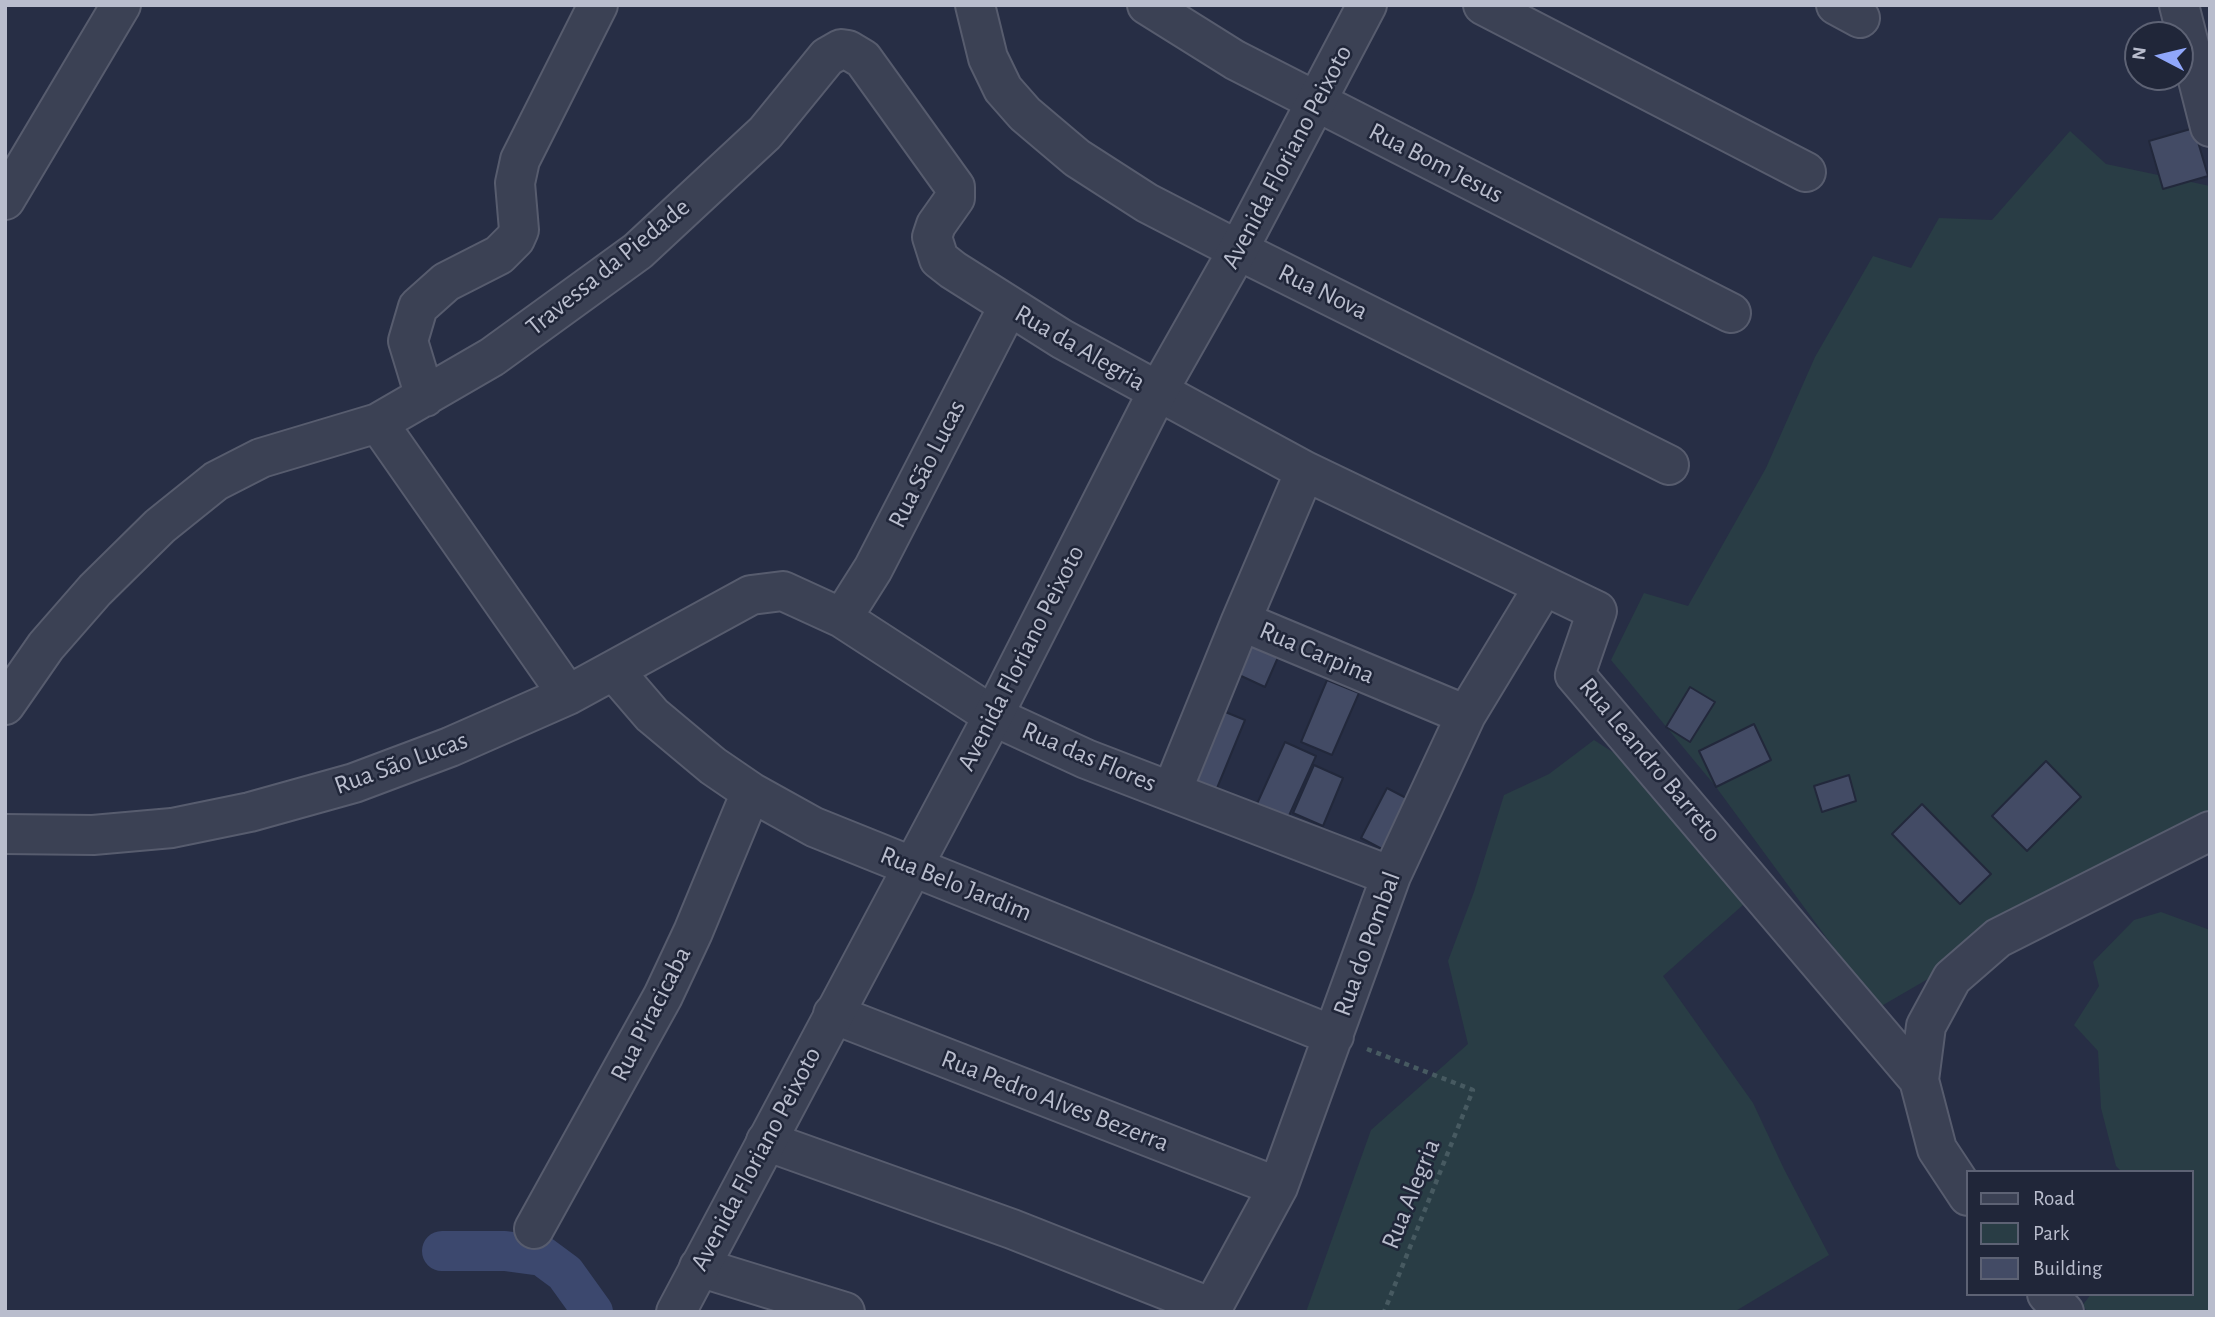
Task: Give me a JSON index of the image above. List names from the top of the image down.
{
  "streets": {
    "street": [
      "Avenida Floriano Peixoto",
      "Rua Bom Jesus",
      "Travessa da Piedade",
      "Rua Nova",
      "Rua da Alegria",
      "Rua São Lucas",
      "Rua Carpina",
      "Rua das Flores",
      "Rua Leandro Barreto",
      "Rua Belo Jardim",
      "Rua do Pombal",
      "Rua Piracicaba",
      "Rua Pedro Alves Bezerra"
    ],
    "path": ["Rua Alegria"]
  },
  "crossings": [
    ["Avenida Floriano Peixoto", "Rua Bom Jesus"],
    ["Avenida Floriano Peixoto", "Rua Nova"],
    ["Avenida Floriano Peixoto", "Rua da Alegria"],
    ["Avenida Floriano Peixoto", "Rua das Flores"],
    ["Avenida Floriano Peixoto", "Rua Belo Jardim"],
    ["Avenida Floriano Peixoto", "Rua Pedro Alves Bezerra"],
    ["Travessa da Piedade", "Rua da Alegria"],
    ["Rua da Alegria", "Rua São Lucas"],
    ["Rua da Alegria", "Rua Carpina"],
    ["Rua da Alegria", "Rua Leandro Barreto"],
    ["Rua São Lucas", "Rua das Flores"],
    ["Rua São Lucas", "Rua Belo Jardim"],
    ["Rua Carpina", "Rua Leandro Barreto"],
    ["Rua Carpina", "Rua do Pombal"],
    ["Rua das Flores", "Rua do Pombal"],
    ["Rua Leandro Barreto", "Rua do Pombal"],
    ["Rua Belo Jardim", "Rua do Pombal"],
    ["Rua Belo Jardim", "Rua Piracicaba"],
    ["Rua Belo Jardim", "Rua Alegria"],
    ["Rua do Pombal", "Rua Pedro Alves Bezerra"],
    ["Rua do Pombal", "Rua Alegria"]
  ],
  "legend": ["Road", "Park", "Building"],
  "north": "left"
}
